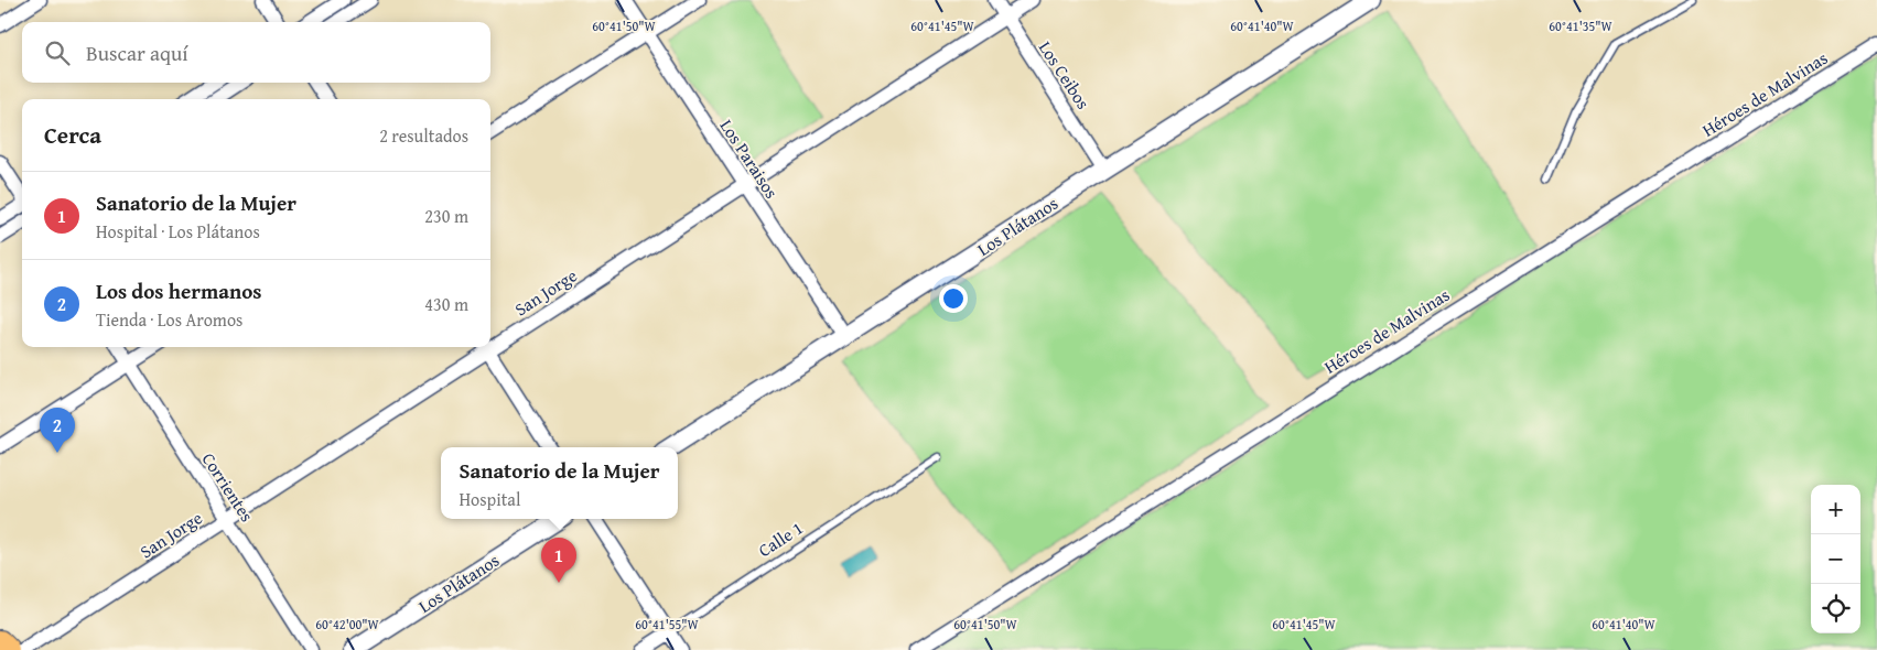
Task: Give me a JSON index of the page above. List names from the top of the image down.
{
  "streets": {
    "street": [
      "Los Ceibos",
      "Héroes de Malvinas",
      "Los Paraisos",
      "Los Plátanos",
      "San Jorge",
      "Corrientes",
      "Calle 1"
    ]
  },
  "crossings": [
    ["Los Ceibos", "Los Plátanos"],
    ["Los Ceibos", "San Jorge"],
    ["Los Paraisos", "Los Plátanos"],
    ["Los Paraisos", "San Jorge"],
    ["San Jorge", "Corrientes"]
  ],
  "page": {
    "search": "Buscar aquí",
    "heading": ["Cerca", "2 resultados"],
    "list": [
      {
        "mark": "1",
        "name": "Sanatorio de la Mujer",
        "note": "Hospital · Los Plátanos",
        "value": "230 m"
      },
      {
        "mark": "2",
        "name": "Los dos hermanos",
        "note": "Tienda · Los Aromos",
        "value": "430 m"
      }
    ],
    "pins": ["2", "1"],
    "popup": ["Sanatorio de la Mujer", "Hospital"],
    "map_buttons": ["+", "−"]
  },
  "coordinates": [
    "60°41'35\"W",
    "60°41'50\"W",
    "60°41'45\"W",
    "60°41'40\"W",
    "60°42'00\"W",
    "60°41'55\"W"
  ]
}
